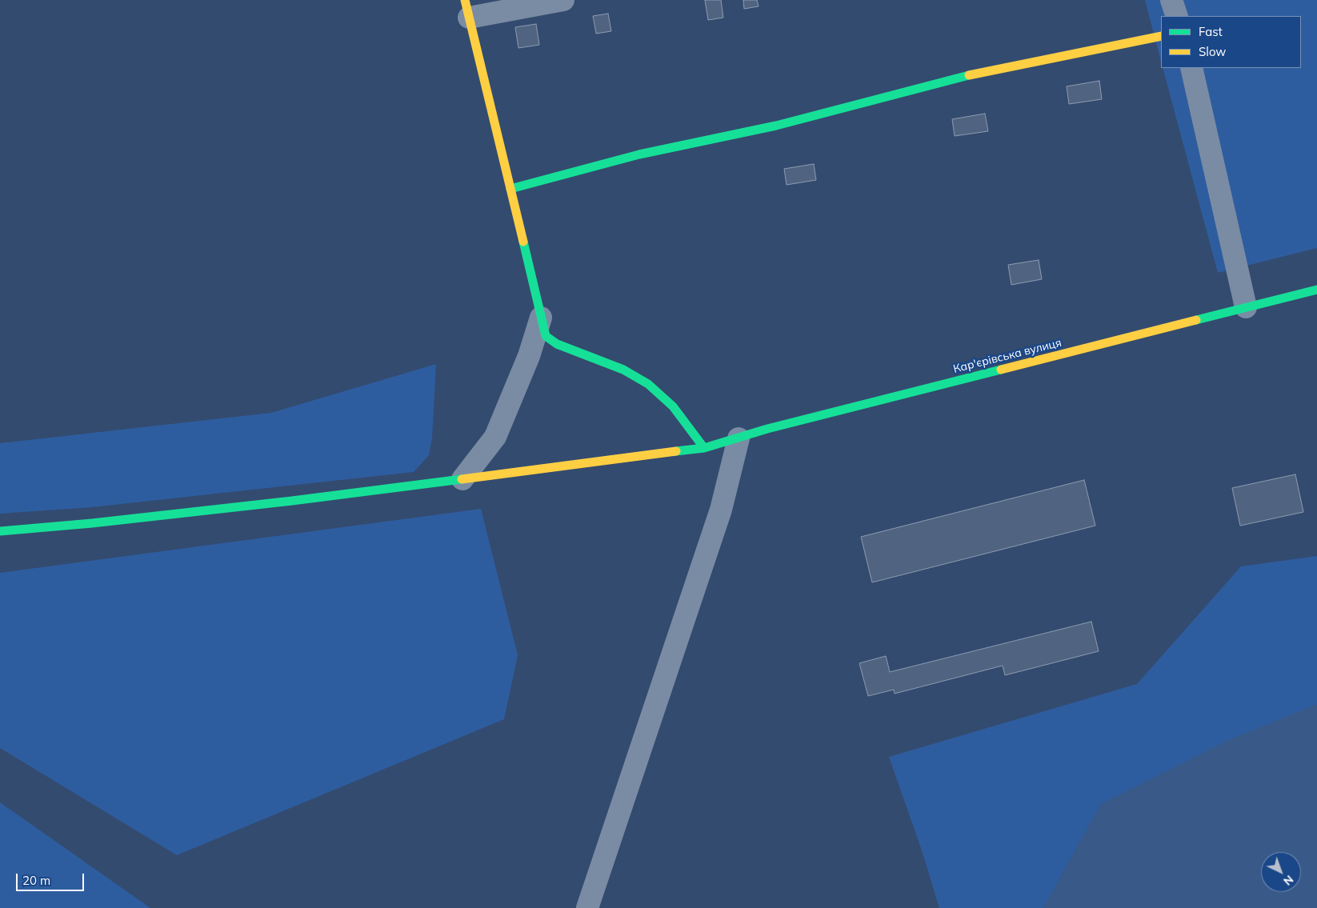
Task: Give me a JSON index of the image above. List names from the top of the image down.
{
  "streets": {
    "street": ["Кар'єрівська вулиця"]
  },
  "legend": ["Fast", "Slow"],
  "scale_bar": "20 m",
  "north": "bottom right"
}
